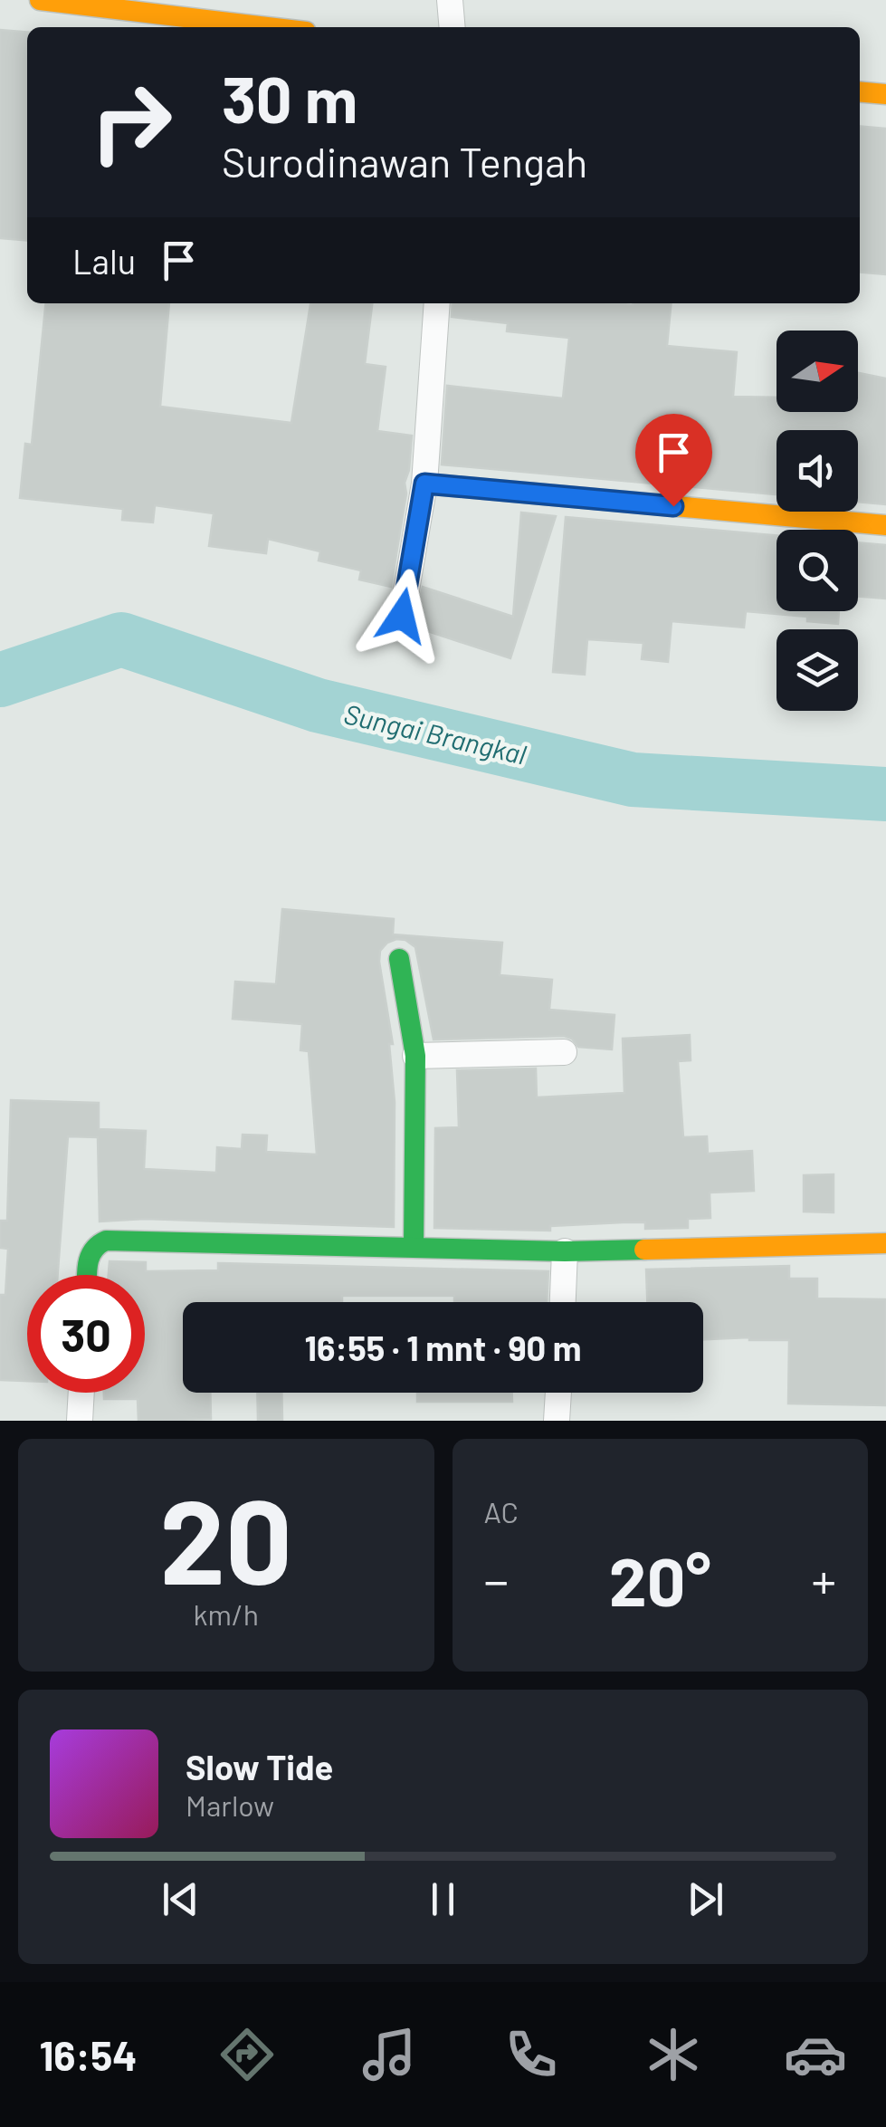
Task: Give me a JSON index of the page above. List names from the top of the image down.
{
  "water": ["Sungai Brangkal"],
  "north": "right",
  "page": {
    "turn": ["30 m", "Surodinawan Tengah"],
    "then": "Lalu",
    "limit": "30",
    "trip": "16:55 · 1 mnt · 90 m",
    "tile": [
      ["20", "km/h"],
      "AC"
    ],
    "heat": ["−", "20°", "+"],
    "song": ["Slow Tide", "Marlow"],
    "tabs": "16:54"
  }
}
